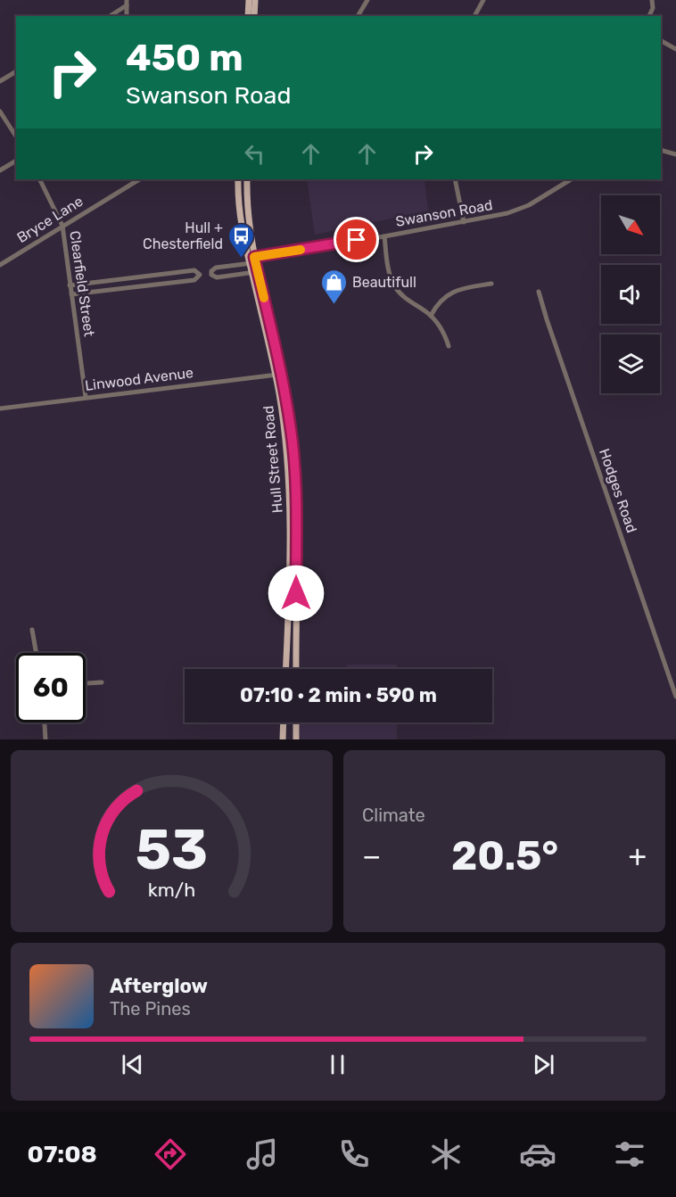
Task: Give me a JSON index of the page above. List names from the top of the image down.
{
  "streets": {
    "main road": ["Hull Street Road"],
    "street": [
      "Swanson Road",
      "Bryce Lane",
      "Clearfield Street",
      "Linwood Avenue",
      "Hodges Road"
    ]
  },
  "crossings": [
    ["Swanson Road", "Hull Street Road"],
    ["Bryce Lane", "Clearfield Street"],
    ["Clearfield Street", "Linwood Avenue"],
    ["Linwood Avenue", "Hull Street Road"]
  ],
  "places": {
    "bus stop": ["Hull + Chesterfield"],
    "shop": ["Beautifull"]
  },
  "north": "bottom right",
  "page": {
    "turn": ["450 m", "Swanson Road"],
    "limit": "60",
    "trip": "07:10 · 2 min · 590 m",
    "tile": "Climate",
    "heat": ["−", "20.5°", "+"],
    "song": ["Afterglow", "The Pines"],
    "tabs": "07:08",
    "gauge": ["53", "km/h"]
  }
}
